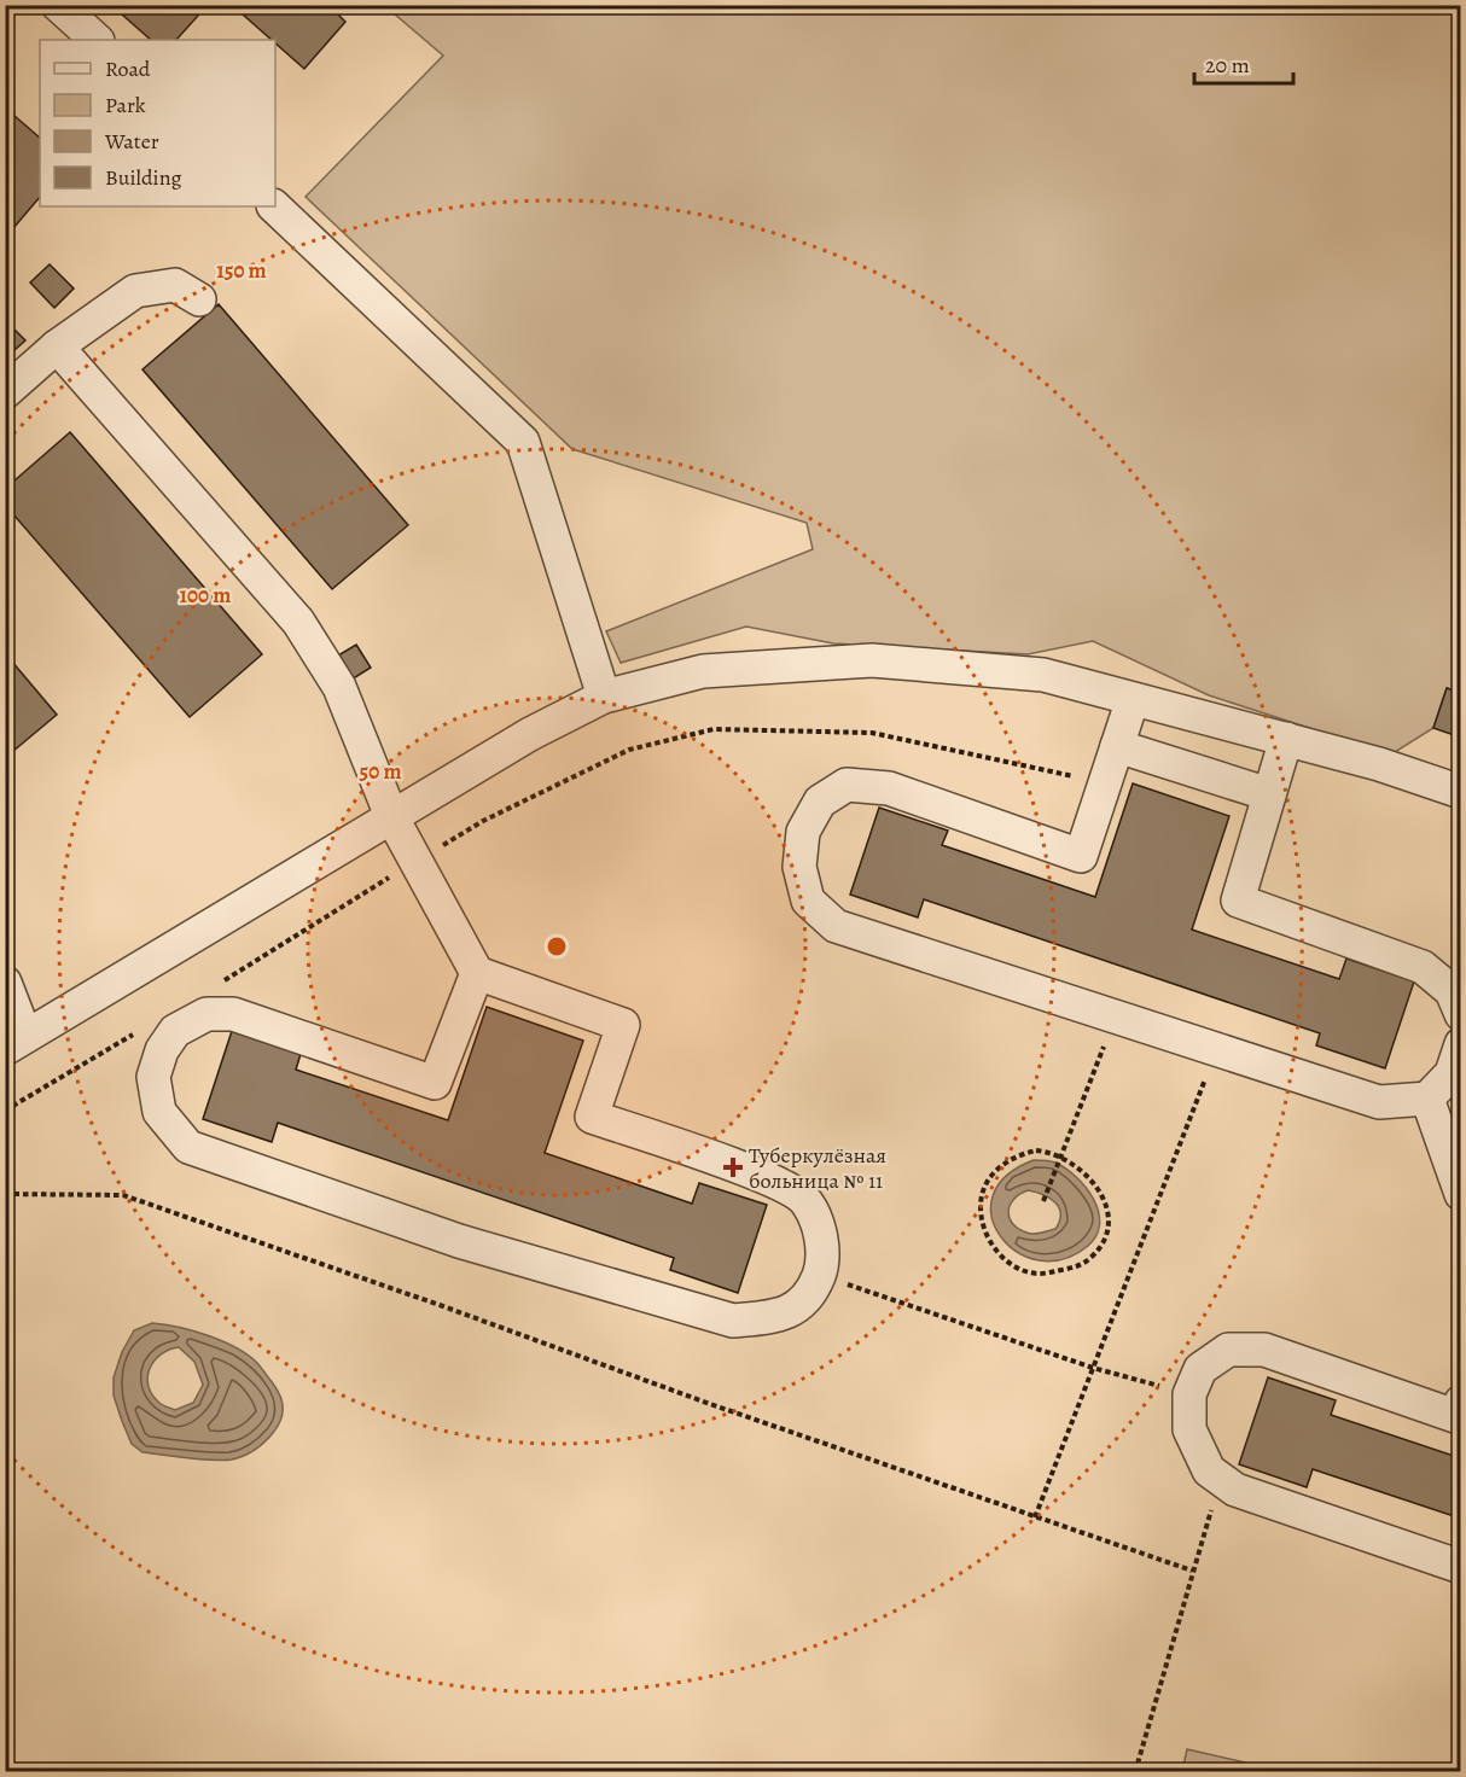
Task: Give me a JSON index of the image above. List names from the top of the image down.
{
  "places": {
    "health": ["Туберкулёзная больница № 11"]
  },
  "legend": [
    "Road",
    "Park",
    "Water",
    "Building"
  ],
  "scale_bar": "20 m",
  "rings": ["150 m", "100 m", "50 m"]
}
